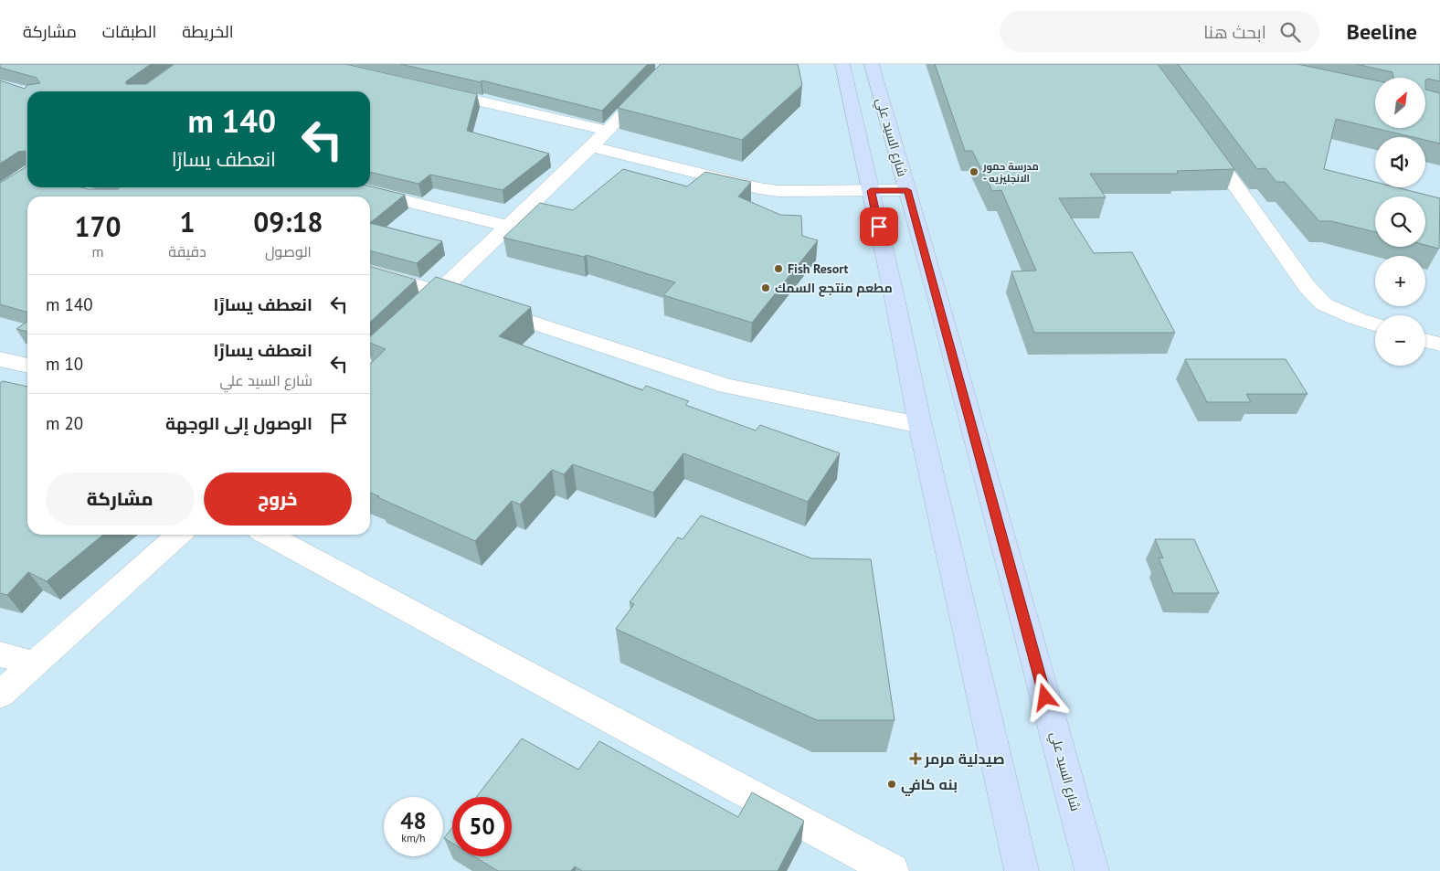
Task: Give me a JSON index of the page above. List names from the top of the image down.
{
  "streets": {
    "main road": ["شارع السيد علي"]
  },
  "places": {
    "other": [
      "مدرسة حمور - الانجليزيه",
      "Fish Resort",
      "مطعم منتجع السمك",
      "بنه كافي"
    ],
    "health": ["صيدلية مرمر"]
  },
  "north": "top right",
  "page": {
    "header": "Beeline",
    "search": "ابحث هنا",
    "nav": ["الخريطة", "الطبقات", "مشاركة"],
    "map_buttons": ["+", "−"],
    "turn": ["140 m", "انعطف يسارًا"],
    "eta": [
      "09:18",
      "الوصول",
      "1",
      "دقيقة",
      "170",
      "m"
    ],
    "list": [
      {
        "name": "انعطف يسارًا",
        "value": "140 m"
      },
      {
        "name": "انعطف يسارًا",
        "note": "شارع السيد علي",
        "value": "10 m"
      },
      {
        "name": "الوصول إلى الوجهة",
        "value": "20 m"
      }
    ],
    "buttons": ["خروج", "مشاركة"],
    "speed": "48 km/h",
    "limit": "50"
  }
}
